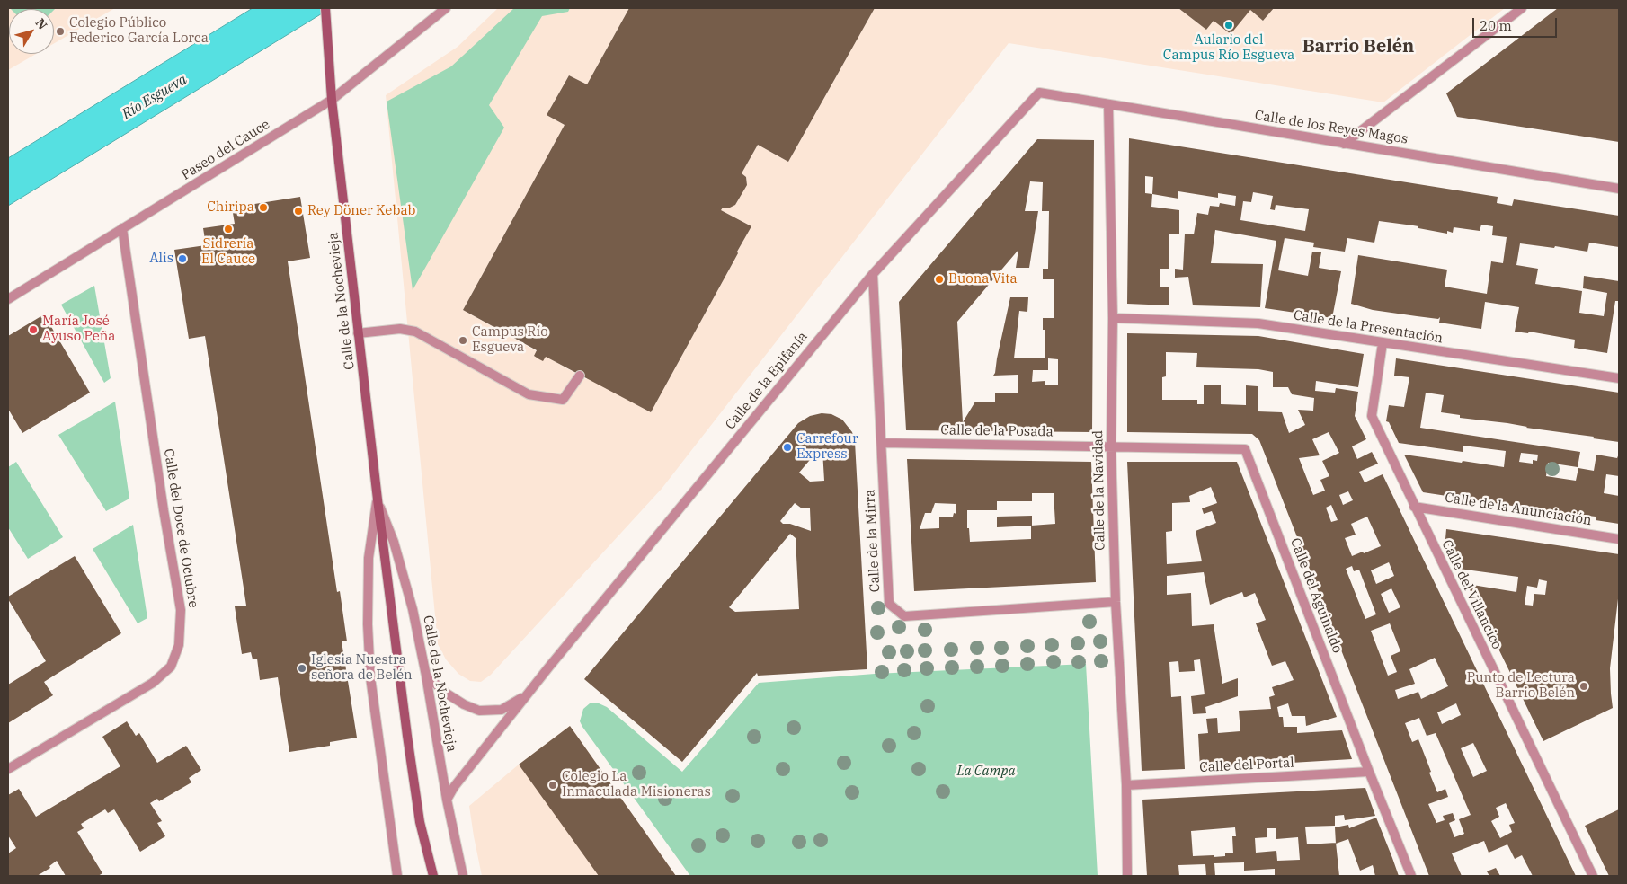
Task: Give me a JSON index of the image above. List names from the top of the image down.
{
  "streets": {
    "main road": ["Calle de la Nochevieja"],
    "street": [
      "Calle de los Reyes Magos",
      "Paseo del Cauce",
      "Calle de la Presentación",
      "Calle de la Epifanía",
      "Calle de la Posada",
      "Calle de la Navidad",
      "Calle de la Anunciación",
      "Calle del Doce de Octubre",
      "Calle de la Mirra",
      "Calle del Villancico",
      "Calle del Aguinaldo",
      "Calle del Portal"
    ]
  },
  "crossings": [
    ["Calle de los Reyes Magos", "Calle de la Epifanía"],
    ["Calle de los Reyes Magos", "Calle de la Navidad"],
    ["Paseo del Cauce", "Calle de la Nochevieja"],
    ["Paseo del Cauce", "Calle del Doce de Octubre"],
    ["Calle de la Nochevieja", "Calle de la Epifanía"],
    ["Calle de la Presentación", "Calle de la Navidad"],
    ["Calle de la Presentación", "Calle del Villancico"],
    ["Calle de la Epifanía", "Calle de la Mirra"],
    ["Calle de la Posada", "Calle de la Navidad"],
    ["Calle de la Posada", "Calle de la Mirra"],
    ["Calle de la Posada", "Calle del Aguinaldo"],
    ["Calle de la Navidad", "Calle de la Mirra"],
    ["Calle de la Navidad", "Calle del Aguinaldo"],
    ["Calle de la Navidad", "Calle del Portal"],
    ["Calle de la Anunciación", "Calle del Villancico"],
    ["Calle del Aguinaldo", "Calle del Portal"]
  ],
  "districts": ["Barrio Belén"],
  "water": ["Río Esgueva"],
  "parks": ["La Campa"],
  "places": [
    "Aulario del Campus Río Esgueva",
    "Colegio Público Federico García Lorca",
    "Chiripa",
    "Rey Döner Kebab",
    "Sidrería El Cauce",
    "Alis",
    "Buona Vita",
    "María José Ayuso Peña",
    "Campus Río Esgueva",
    "Carrefour Express",
    "Iglesia Nuestra señora de Belén",
    "Punto de Lectura Barrio Belén",
    "Colegio La Inmaculada Misioneras"
  ],
  "scale_bar": "20 m",
  "north": "top right"
}
